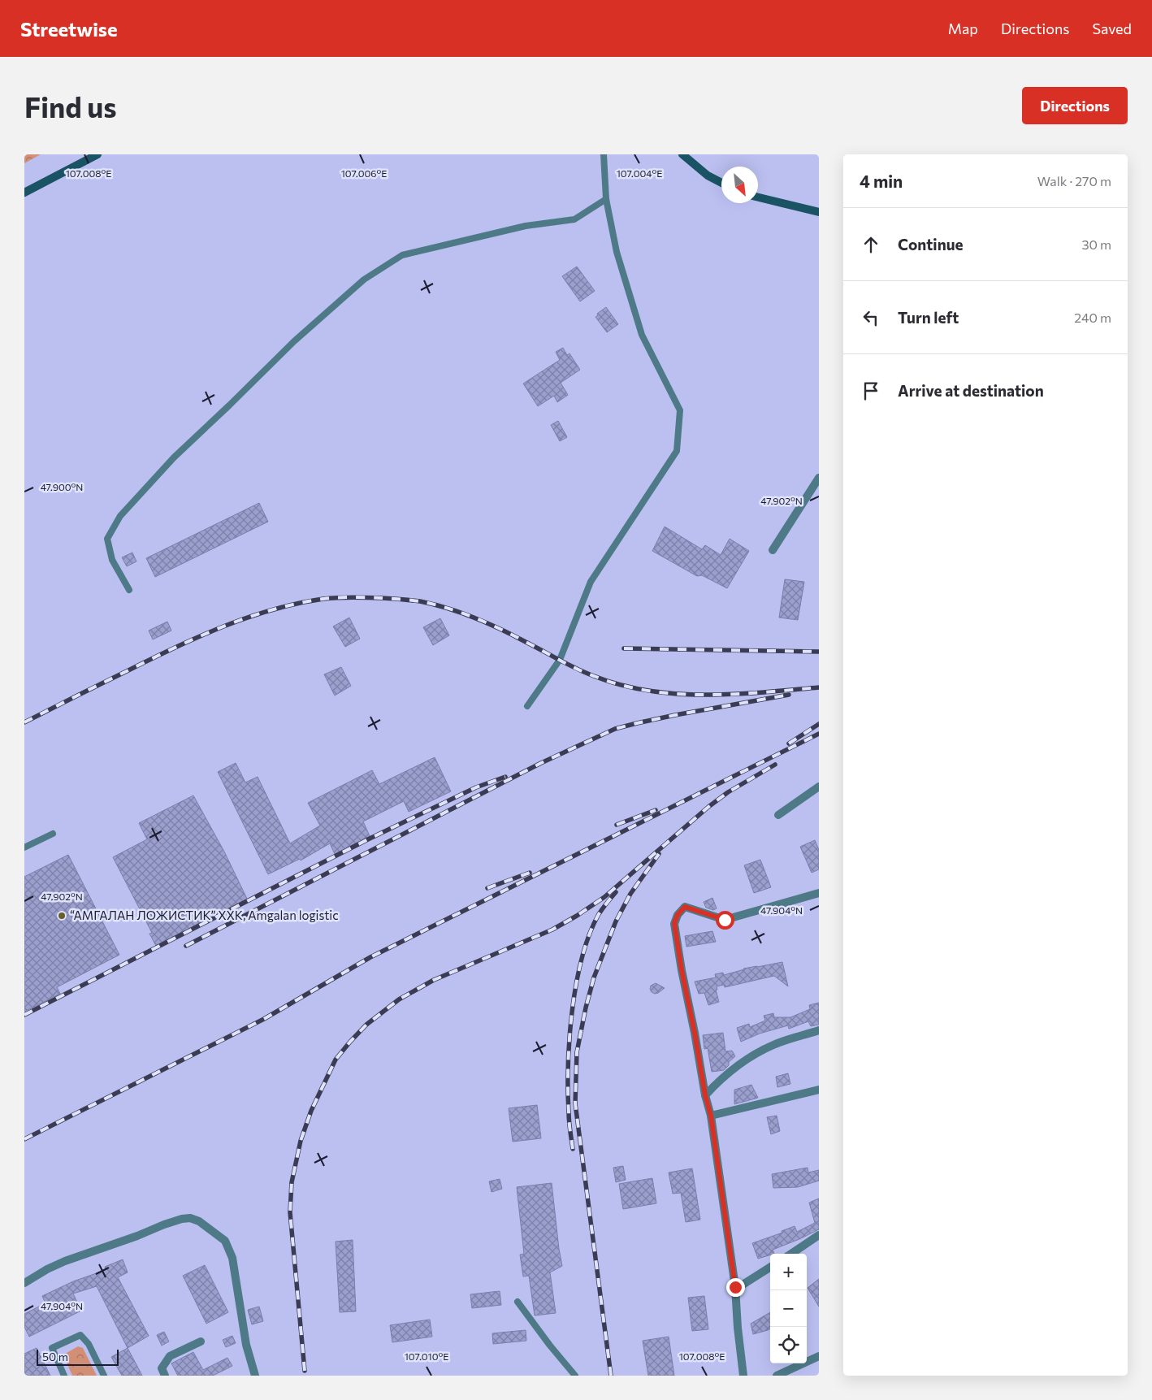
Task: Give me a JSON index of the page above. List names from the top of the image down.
{
  "places": ["“АМГАЛАН ЛОЖИСТИК” ХХК, Amgalan logistic"],
  "scale_bar": "50 m",
  "north": "bottom right",
  "page": {
    "header": "Streetwise",
    "nav": ["Map", "Directions", "Saved"],
    "buttons": "Directions",
    "title": "Find us",
    "heading": ["4 min", "Walk · 270 m"],
    "list": [
      ["Continue", "30 m"],
      ["Turn left", "240 m"],
      "Arrive at destination"
    ],
    "map_buttons": ["+", "−"],
    "scale": "50 m"
  },
  "coordinates": [
    "107.008°E",
    "107.006°E",
    "107.004°E",
    "47.900°N",
    "47.902°N",
    "47.904°N",
    "107.010°E"
  ]
}
